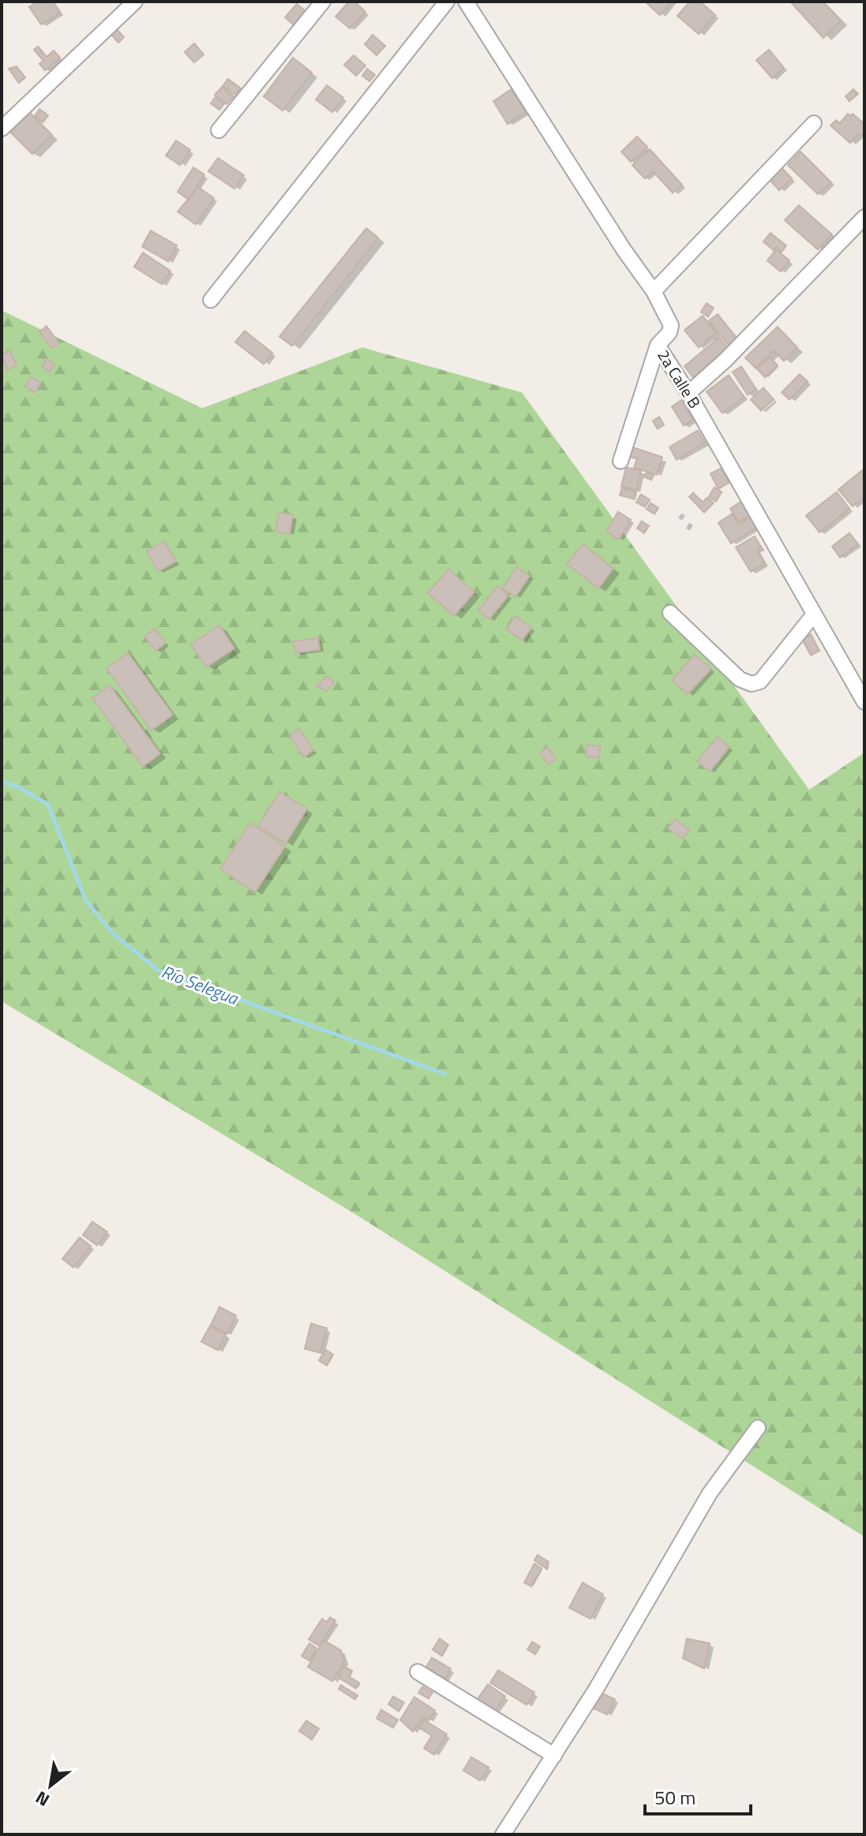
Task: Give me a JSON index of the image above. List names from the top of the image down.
{
  "streets": {
    "street": ["2a Calle B"]
  },
  "water": ["Río Selegua"],
  "scale_bar": "50 m",
  "north": "bottom left"
}
